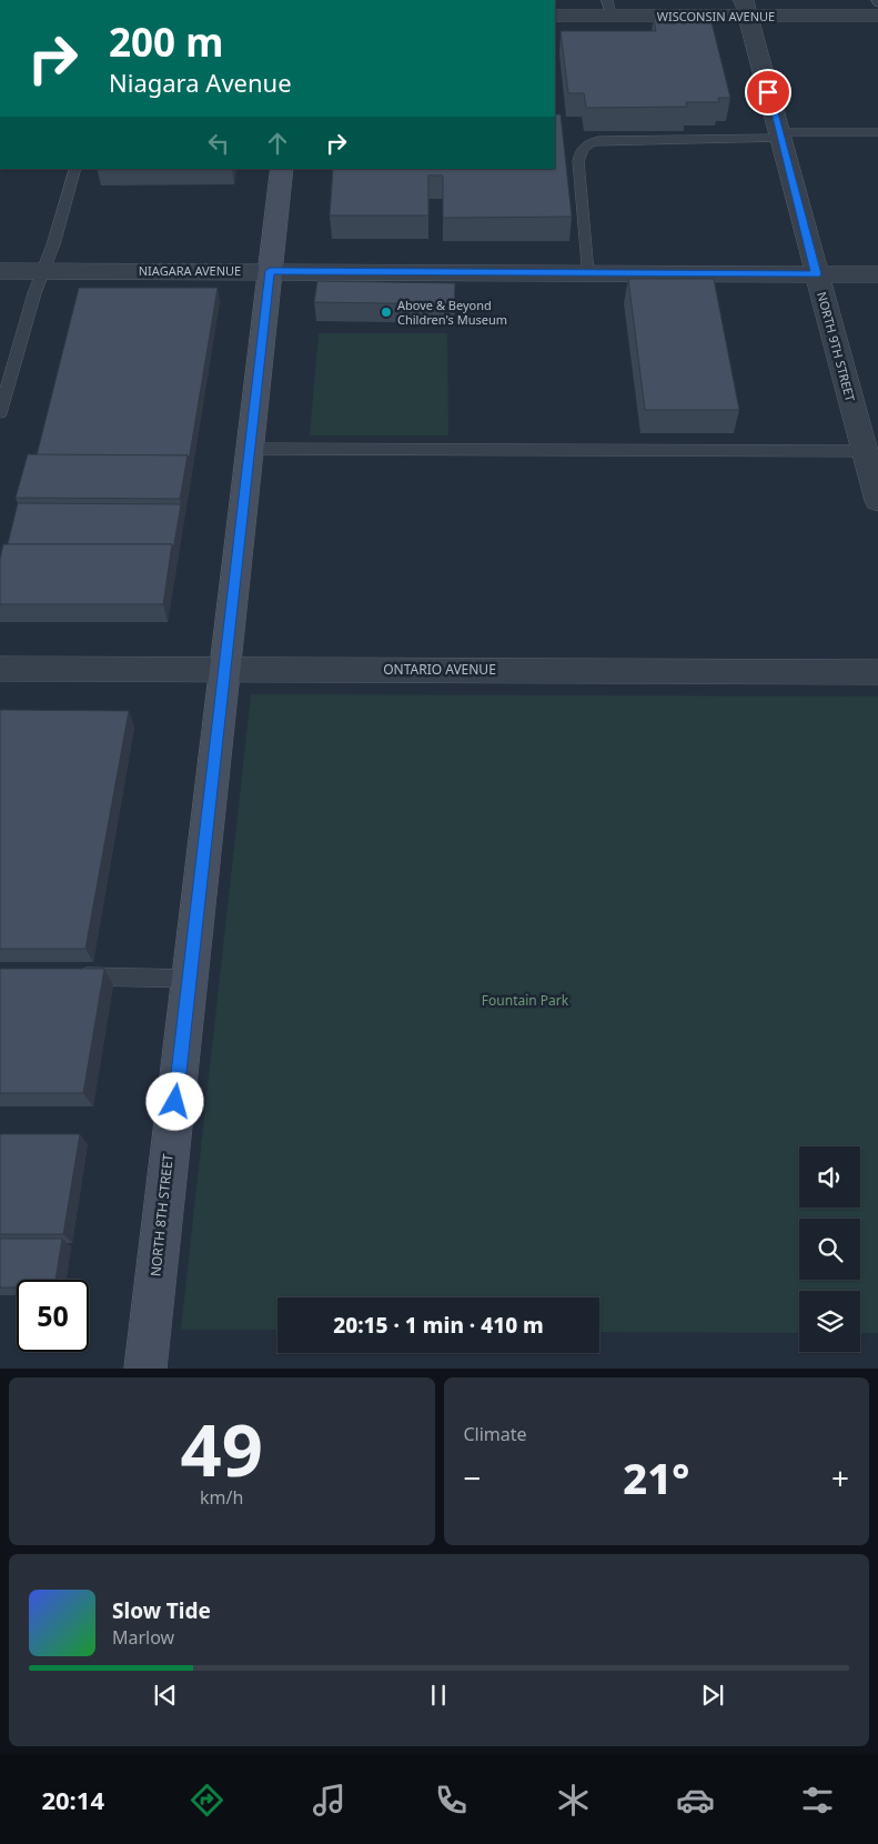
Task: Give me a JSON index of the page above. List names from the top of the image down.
{
  "streets": {
    "main road": ["NORTH 8TH STREET"],
    "street": [
      "WISCONSIN AVENUE",
      "NIAGARA AVENUE",
      "NORTH 9TH STREET",
      "ONTARIO AVENUE"
    ]
  },
  "crossings": [
    ["WISCONSIN AVENUE", "NORTH 9TH STREET"],
    ["NIAGARA AVENUE", "NORTH 9TH STREET"],
    ["NIAGARA AVENUE", "NORTH 8TH STREET"],
    ["ONTARIO AVENUE", "NORTH 8TH STREET"]
  ],
  "parks": ["Fountain Park"],
  "places": ["Above & Beyond Children's Museum"],
  "page": {
    "turn": ["200 m", "Niagara Avenue"],
    "limit": "50",
    "trip": "20:15 · 1 min · 410 m",
    "tile": [
      ["49", "km/h"],
      "Climate"
    ],
    "heat": ["−", "21°", "+"],
    "song": ["Slow Tide", "Marlow"],
    "tabs": "20:14"
  }
}
